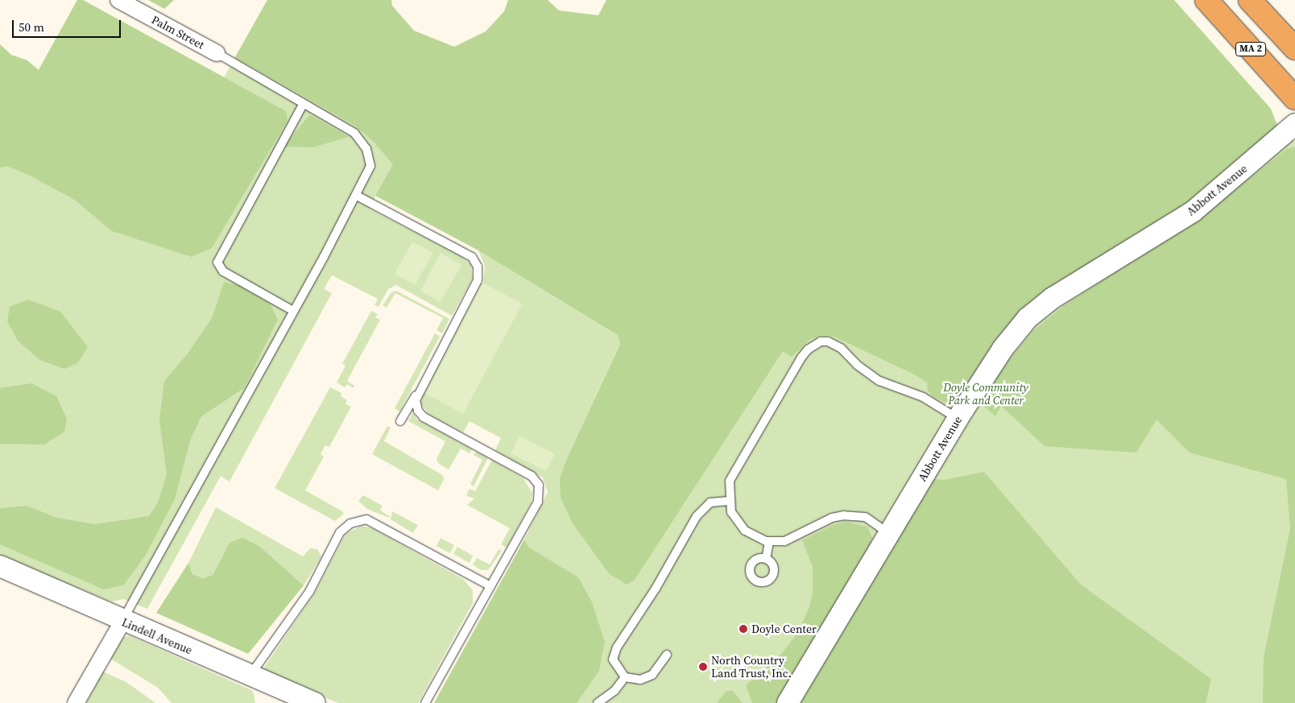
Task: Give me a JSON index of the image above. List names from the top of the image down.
{
  "streets": {
    "highway": ["MA 2"],
    "street": ["Palm Street", "Abbott Avenue", "Lindell Avenue"]
  },
  "parks": ["Doyle Community Park and Center"],
  "places": ["Doyle Center", "North Country Land Trust, Inc."],
  "scale_bar": "50 m"
}
